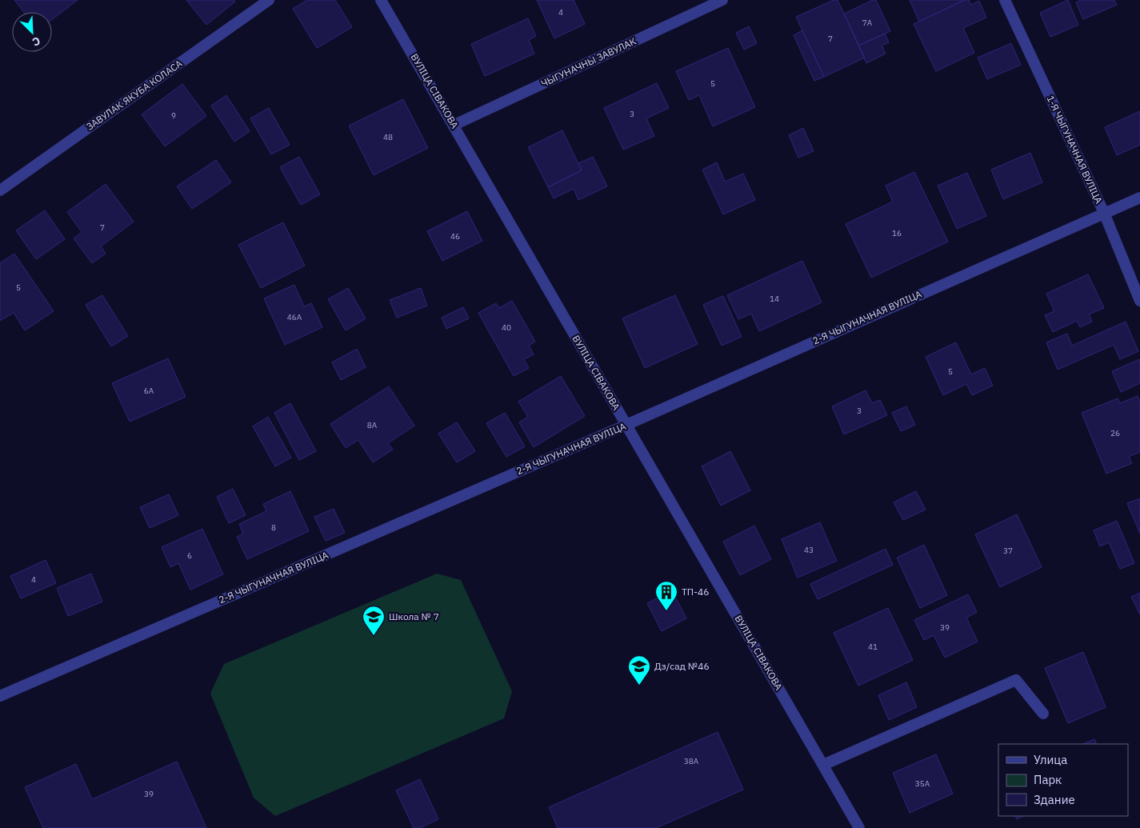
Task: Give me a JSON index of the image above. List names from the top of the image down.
{
  "streets": {
    "street": [
      "ЧЫГУНАЧНЫ ЗАВУЛАК",
      "ВУЛІЦА СІВАКОВА",
      "ЗАВУЛАК ЯКУБА КОЛАСА",
      "1-Я ЧЫГУНАЧНАЯ ВУЛІЦА",
      "2-Я ЧЫГУНАЧНАЯ ВУЛІЦА"
    ]
  },
  "crossings": [
    ["ЧЫГУНАЧНЫ ЗАВУЛАК", "ВУЛІЦА СІВАКОВА"],
    ["ВУЛІЦА СІВАКОВА", "2-Я ЧЫГУНАЧНАЯ ВУЛІЦА"],
    ["1-Я ЧЫГУНАЧНАЯ ВУЛІЦА", "2-Я ЧЫГУНАЧНАЯ ВУЛІЦА"]
  ],
  "places": {
    "building": ["ТП-46"],
    "school or university": ["Школа № 7", "Дз/сад №46"]
  },
  "house_numbers": [
    "4",
    "7А",
    "7",
    "5",
    "3",
    "9",
    "48",
    "7",
    "16",
    "46",
    "5",
    "14",
    "46А",
    "40",
    "5",
    "6А",
    "3",
    "8А",
    "26",
    "8",
    "43",
    "37",
    "6",
    "4",
    "39",
    "41",
    "38А",
    "35А",
    "39"
  ],
  "legend": ["Улица", "Парк", "Здание"],
  "north": "bottom right"
}
